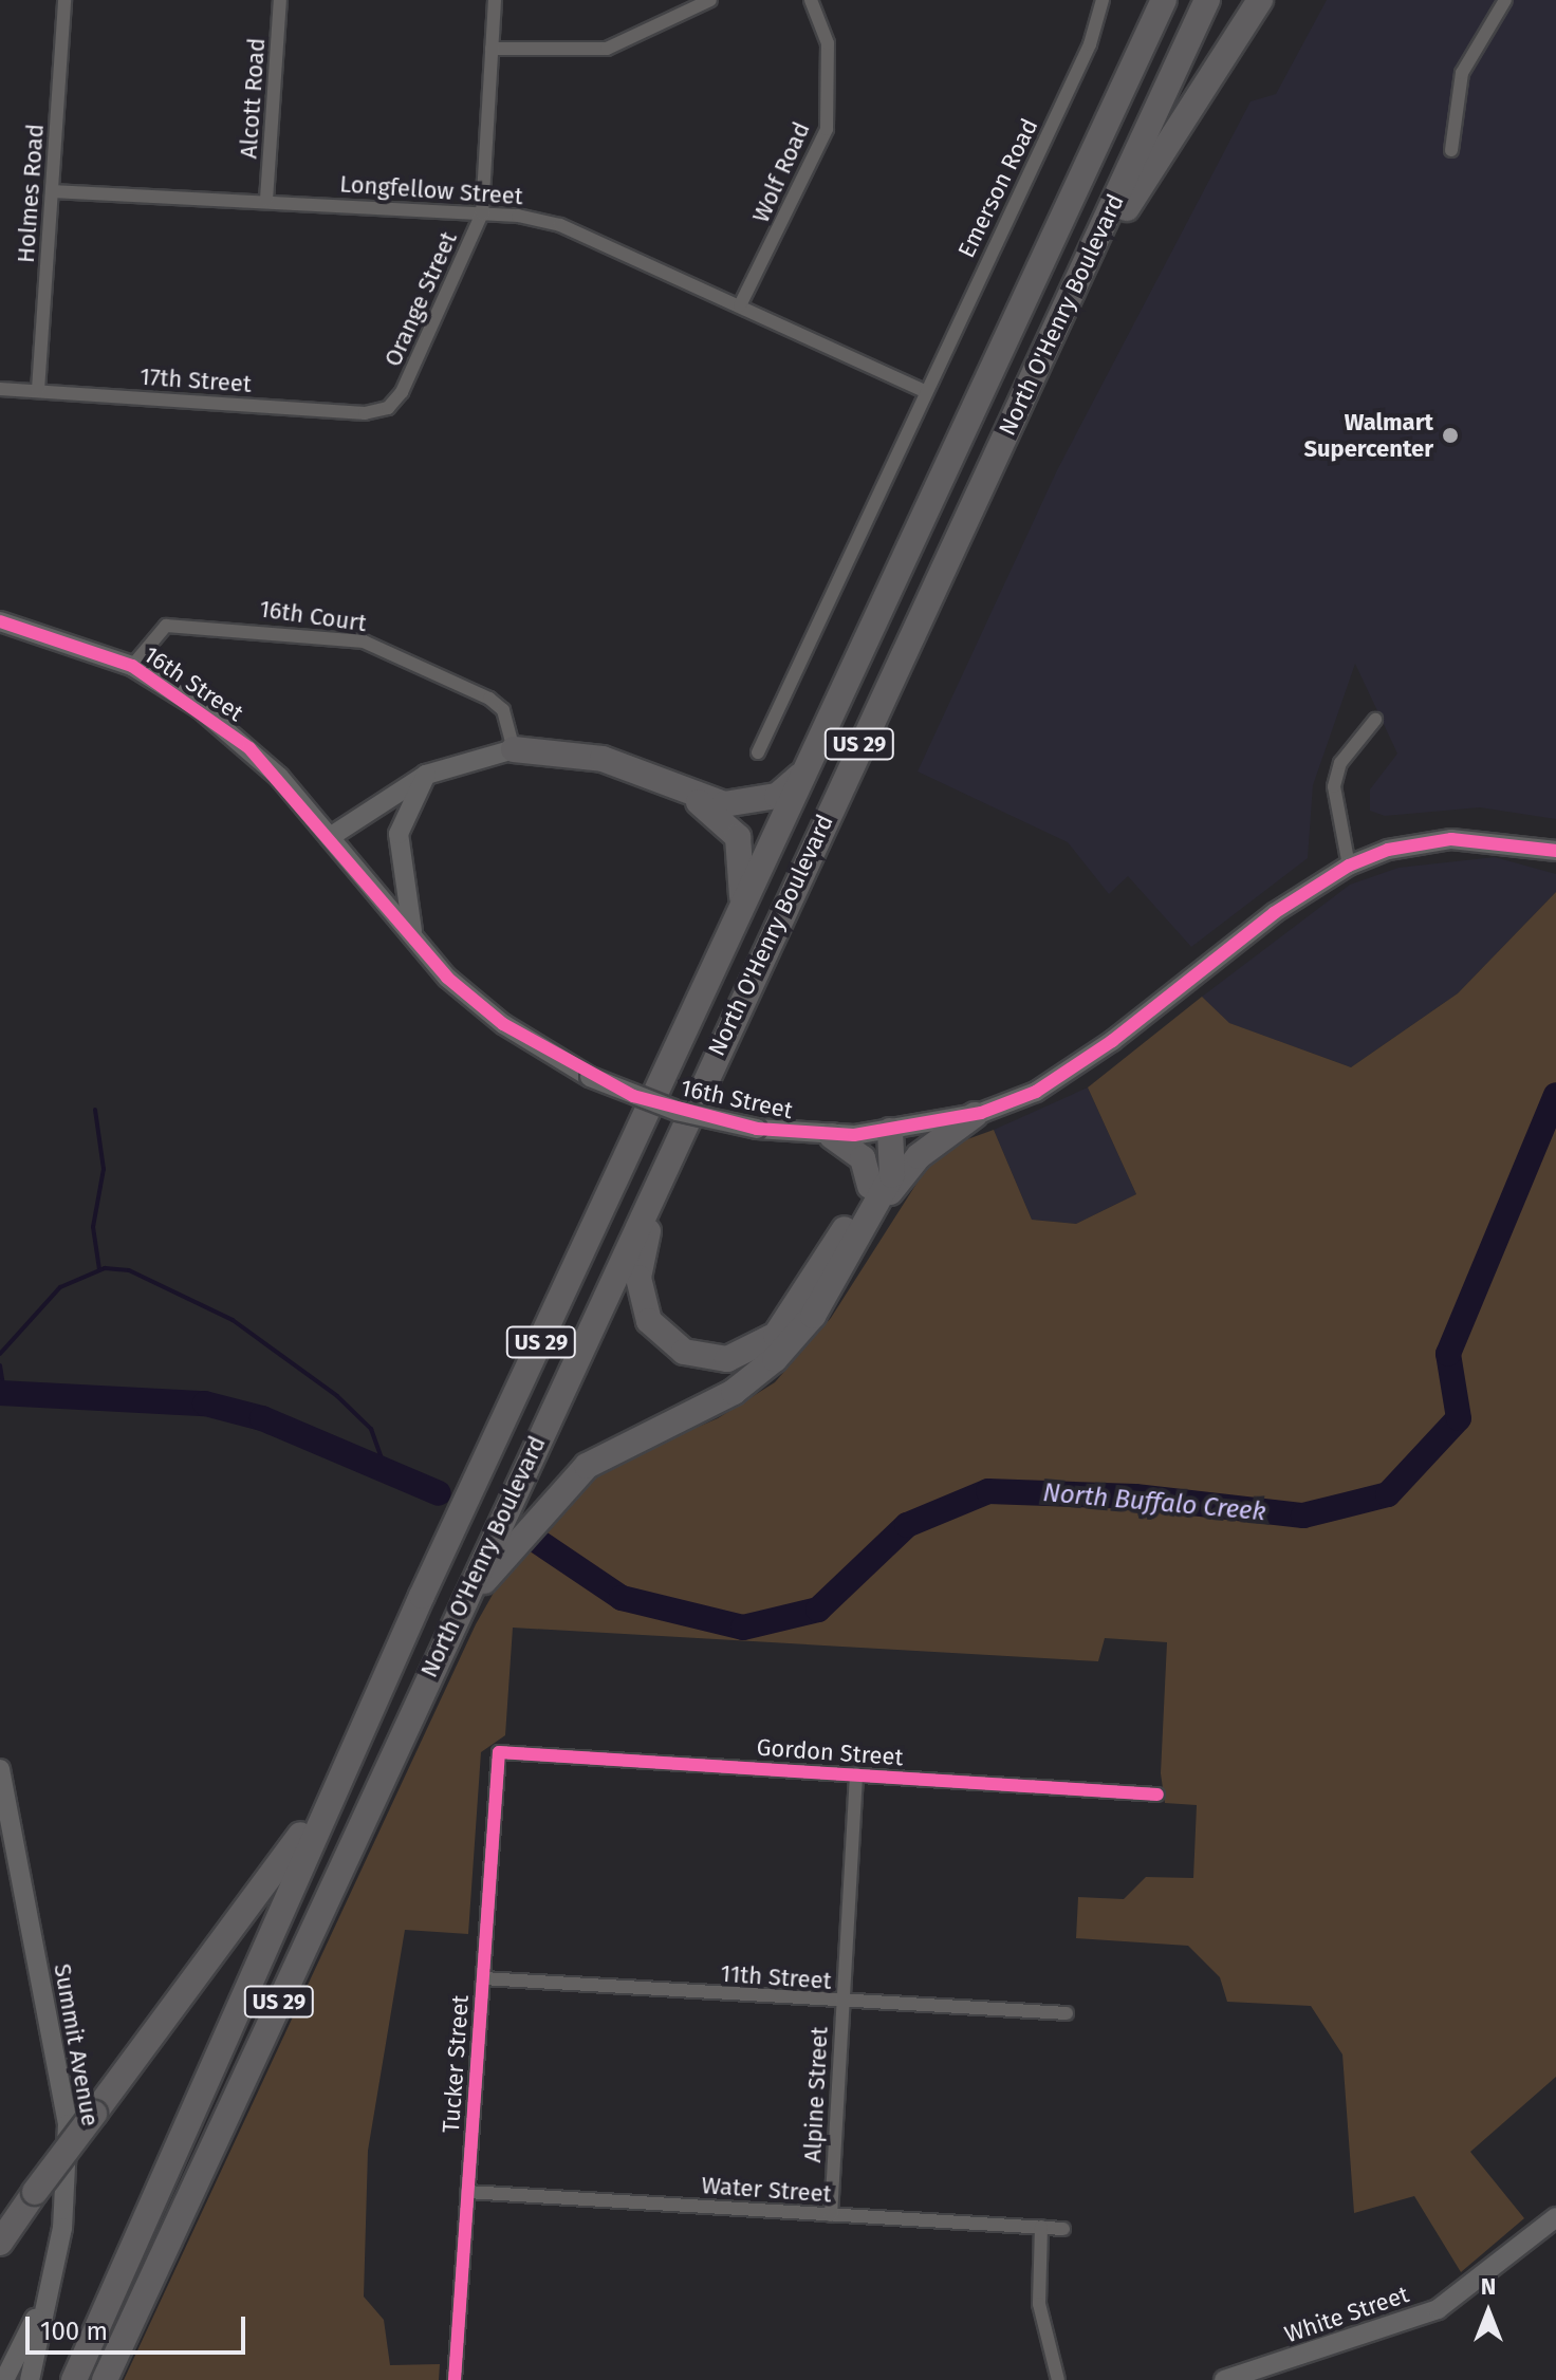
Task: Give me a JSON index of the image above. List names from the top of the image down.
{
  "streets": {
    "highway": ["North O'Henry Boulevard", "US 29"],
    "main road": ["16th Street", "Summit Avenue", "White Street"],
    "street": [
      "Alcott Road",
      "Wolf Road",
      "Emerson Road",
      "Longfellow Street",
      "Holmes Road",
      "Orange Street",
      "17th Street",
      "16th Court",
      "Gordon Street",
      "11th Street",
      "Tucker Street",
      "Alpine Street",
      "Water Street"
    ]
  },
  "crossings": [
    ["Alcott Road", "Longfellow Street"],
    ["Wolf Road", "Longfellow Street"],
    ["Emerson Road", "Longfellow Street"],
    ["Longfellow Street", "Holmes Road"],
    ["Longfellow Street", "Orange Street"],
    ["Holmes Road", "17th Street"],
    ["Orange Street", "17th Street"],
    ["16th Court", "16th Street"],
    ["Gordon Street", "Tucker Street"],
    ["Gordon Street", "Alpine Street"],
    ["11th Street", "Tucker Street"],
    ["11th Street", "Alpine Street"],
    ["Tucker Street", "Water Street"],
    ["Alpine Street", "Water Street"]
  ],
  "water": ["North Buffalo Creek"],
  "places": ["Walmart Supercenter"],
  "scale_bar": "100 m",
  "north": "top"
}
